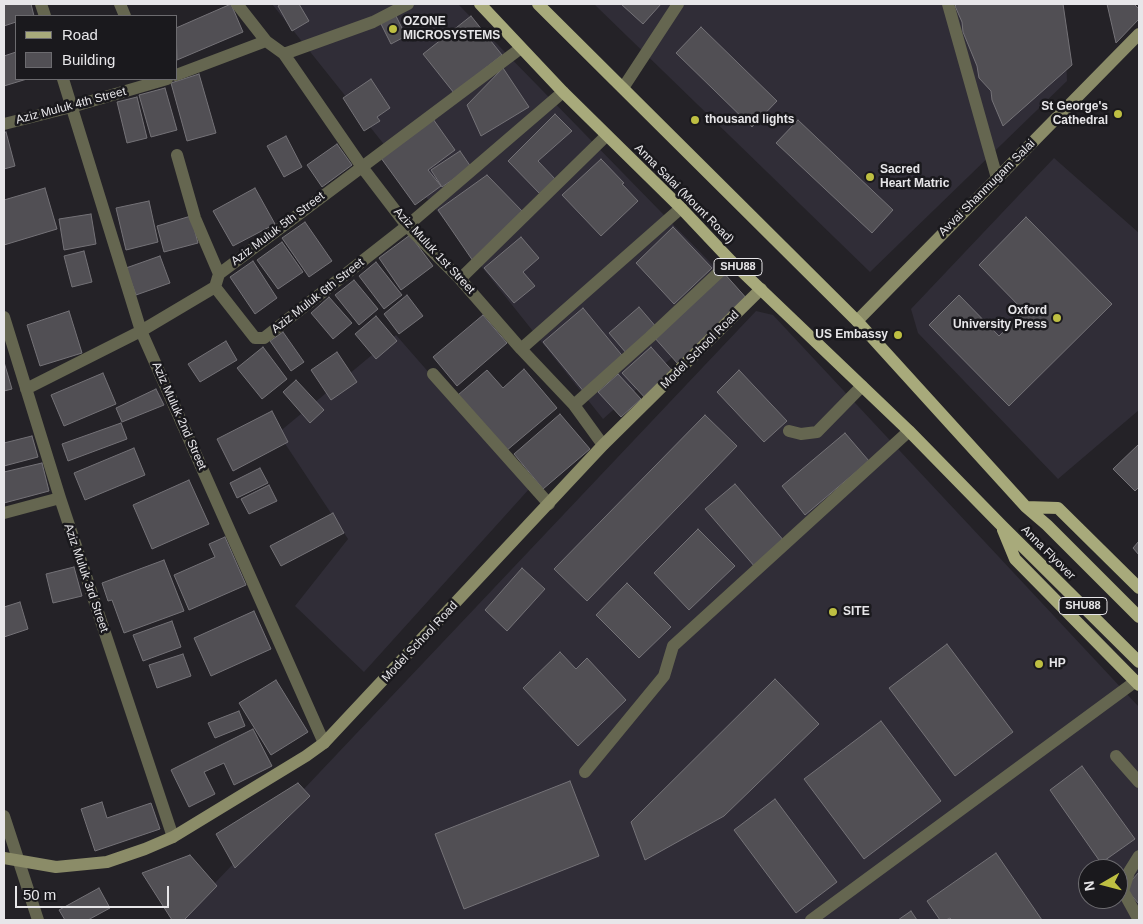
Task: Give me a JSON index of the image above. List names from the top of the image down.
{
  "streets": {
    "main road": ["Anna Salai (Mount Road)", "SHU88", "Anna Flyover"],
    "street": [
      "Aziz Muluk 4th Street",
      "Avvai Shanmugam Salai",
      "Aziz Muluk 5th Street",
      "Aziz Muluk 1st Street",
      "Aziz Muluk 6th Street",
      "Model School Road",
      "Aziz Muluk 2nd Street",
      "Aziz Muluk 3rd Street"
    ]
  },
  "crossings": [
    ["Aziz Muluk 4th Street", "Aziz Muluk 2nd Street"],
    ["Avvai Shanmugam Salai", "SHU88"],
    ["Anna Salai (Mount Road)", "Aziz Muluk 5th Street"],
    ["Anna Salai (Mount Road)", "Model School Road"],
    ["Anna Salai (Mount Road)", "Anna Flyover"],
    ["Aziz Muluk 5th Street", "Aziz Muluk 1st Street"],
    ["Aziz Muluk 5th Street", "Aziz Muluk 6th Street"],
    ["Aziz Muluk 1st Street", "Aziz Muluk 6th Street"],
    ["Aziz Muluk 1st Street", "Model School Road"],
    ["SHU88", "Anna Flyover"],
    ["Model School Road", "Aziz Muluk 2nd Street"],
    ["Model School Road", "Aziz Muluk 3rd Street"]
  ],
  "places": [
    "OZONE MICROSYSTEMS",
    "St George's Cathedral",
    "thousand lights",
    "Sacred Heart Matric",
    "Oxford University Press",
    "US Embassy",
    "SITE",
    "HP"
  ],
  "legend": ["Road", "Building"],
  "scale_bar": "50 m",
  "north": "left"
}
